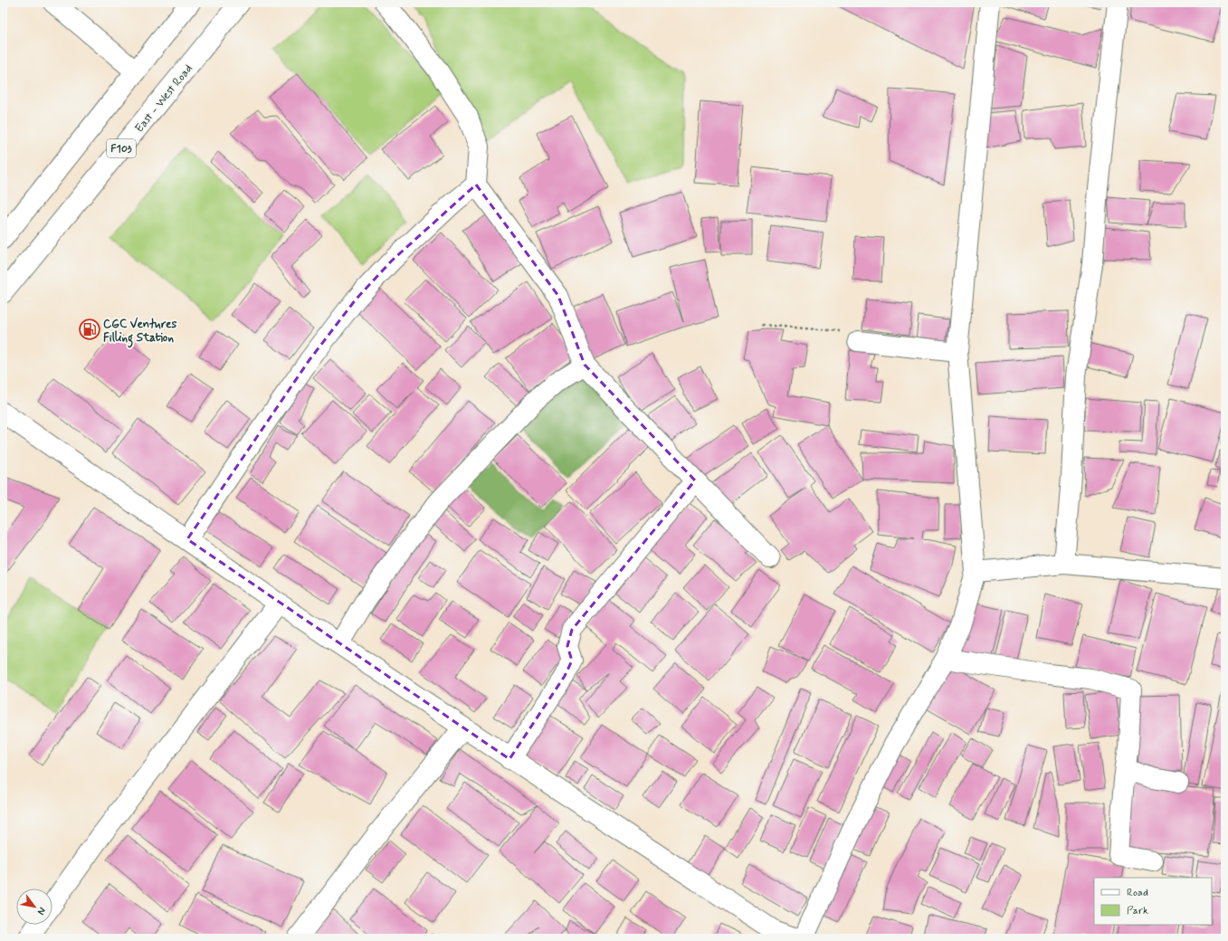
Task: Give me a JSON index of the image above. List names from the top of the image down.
{
  "streets": {
    "street": ["East - West Road", "F103"]
  },
  "places": {
    "fuel station": ["CGC Ventures Filling Station"]
  },
  "legend": ["Road", "Park"],
  "north": "bottom right"
}
